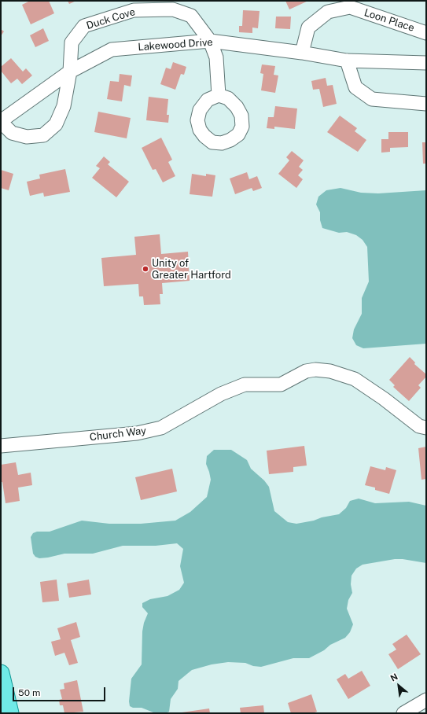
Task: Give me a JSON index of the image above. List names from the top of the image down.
{
  "streets": {
    "street": [
      "Duck Cove",
      "Loon Place",
      "Lakewood Drive",
      "Church Way"
    ]
  },
  "crossings": [
    ["Duck Cove", "Lakewood Drive"],
    ["Loon Place", "Lakewood Drive"]
  ],
  "places": ["Unity of Greater Hartford"],
  "scale_bar": "50 m",
  "north": "top left"
}
